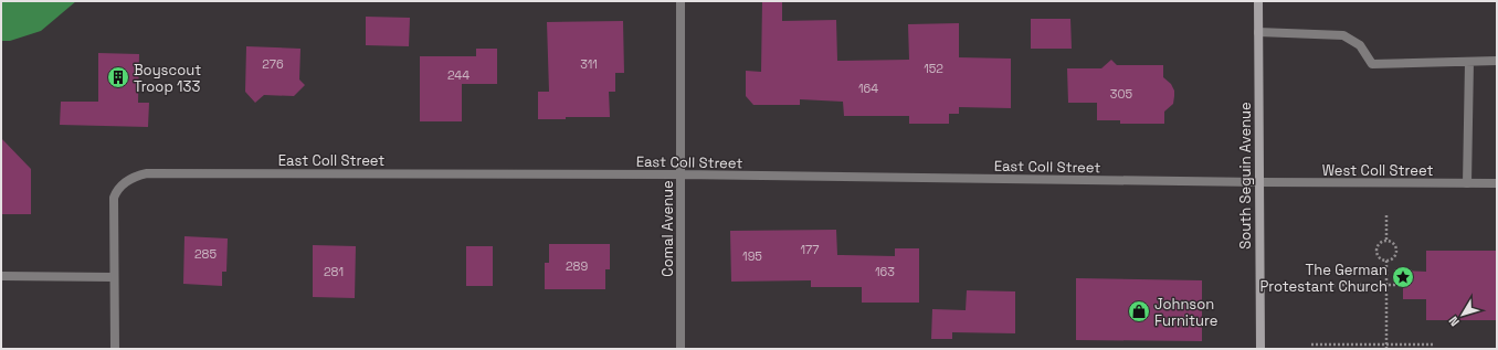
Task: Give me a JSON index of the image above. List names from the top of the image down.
{
  "streets": {
    "main road": ["South Seguin Avenue"],
    "street": ["East Coll Street", "West Coll Street", "Comal Avenue"]
  },
  "crossings": [
    ["East Coll Street", "West Coll Street"],
    ["East Coll Street", "South Seguin Avenue"],
    ["East Coll Street", "Comal Avenue"],
    ["West Coll Street", "South Seguin Avenue"]
  ],
  "places": {
    "building": ["Boyscout Troop 133"],
    "place": ["The German Protestant Church"],
    "shop": ["Johnson Furniture"]
  },
  "house_numbers": [
    "276",
    "311",
    "152",
    "244",
    "164",
    "305",
    "177",
    "285",
    "195",
    "289",
    "281",
    "163"
  ],
  "north": "bottom left"
}
